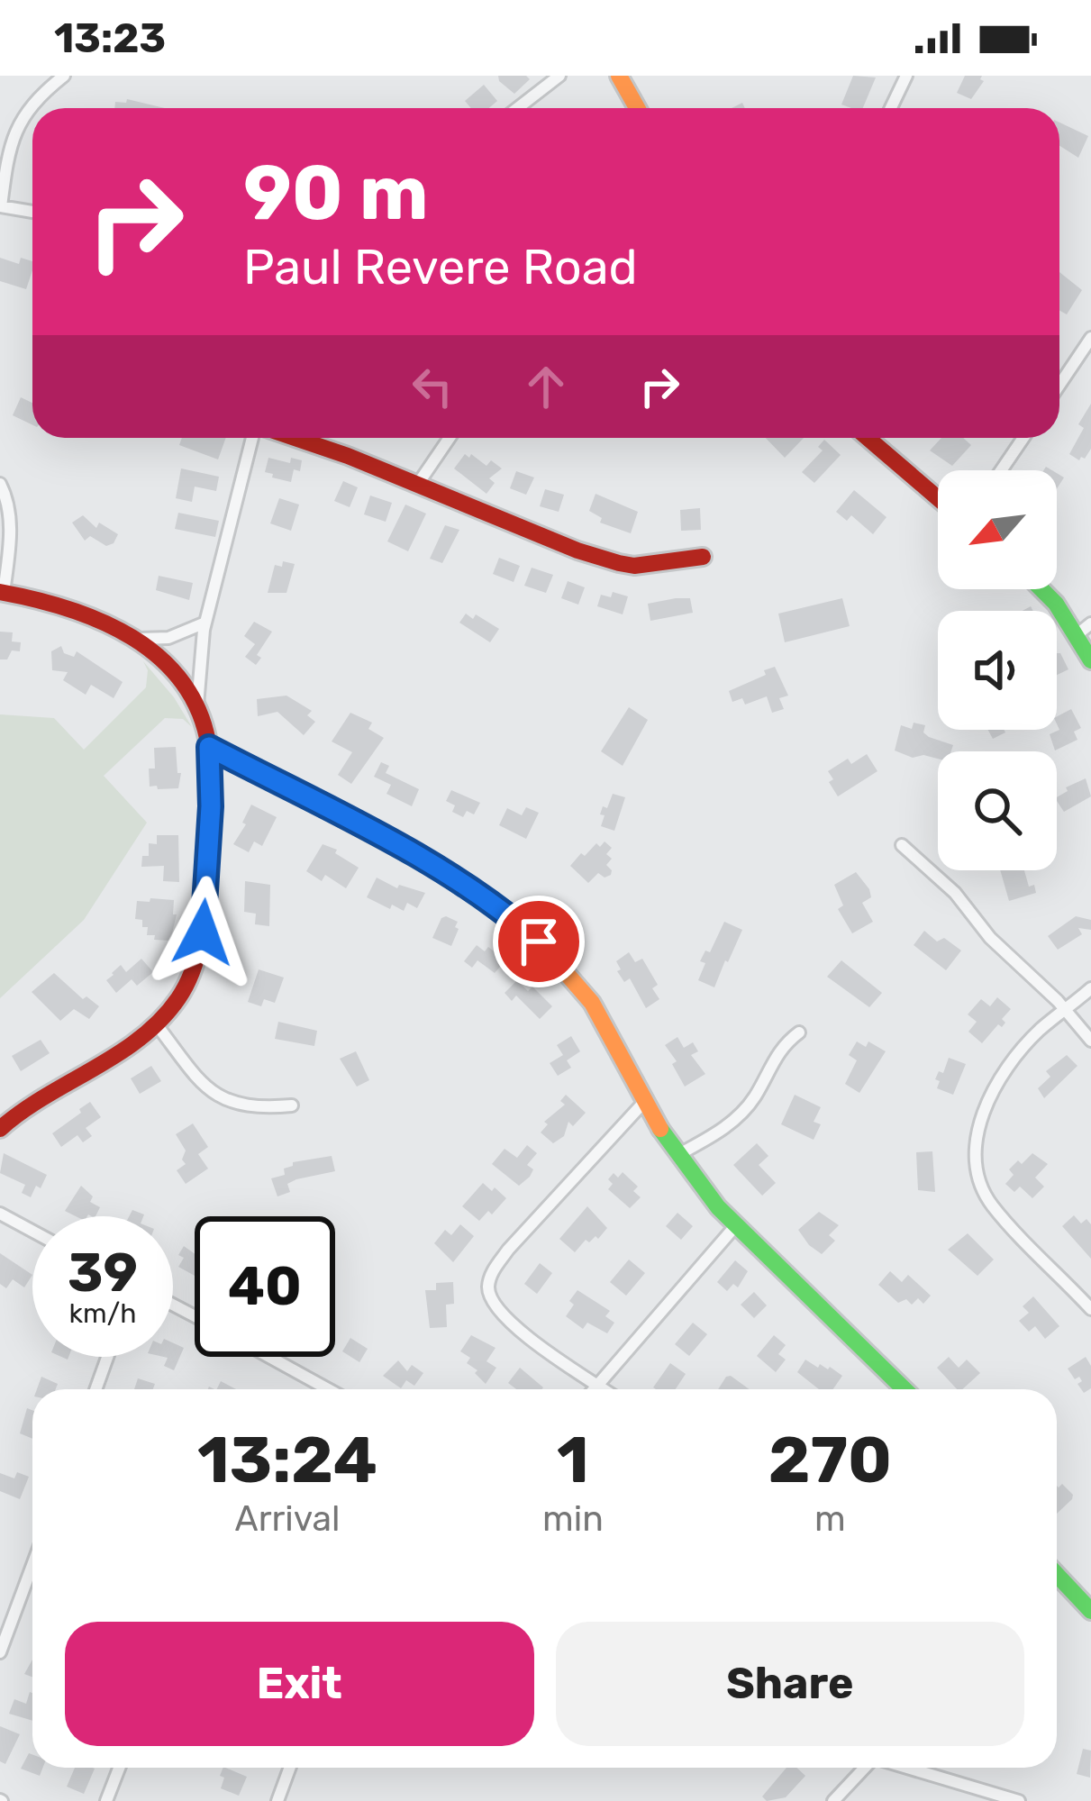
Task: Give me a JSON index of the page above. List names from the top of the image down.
{
  "north": "bottom left",
  "page": {
    "status": "13:23",
    "turn": ["90 m", "Paul Revere Road"],
    "speed": "39 km/h",
    "limit": "40",
    "eta": [
      "13:24",
      "Arrival",
      "1",
      "min",
      "270",
      "m"
    ],
    "buttons": ["Exit", "Share"]
  }
}
